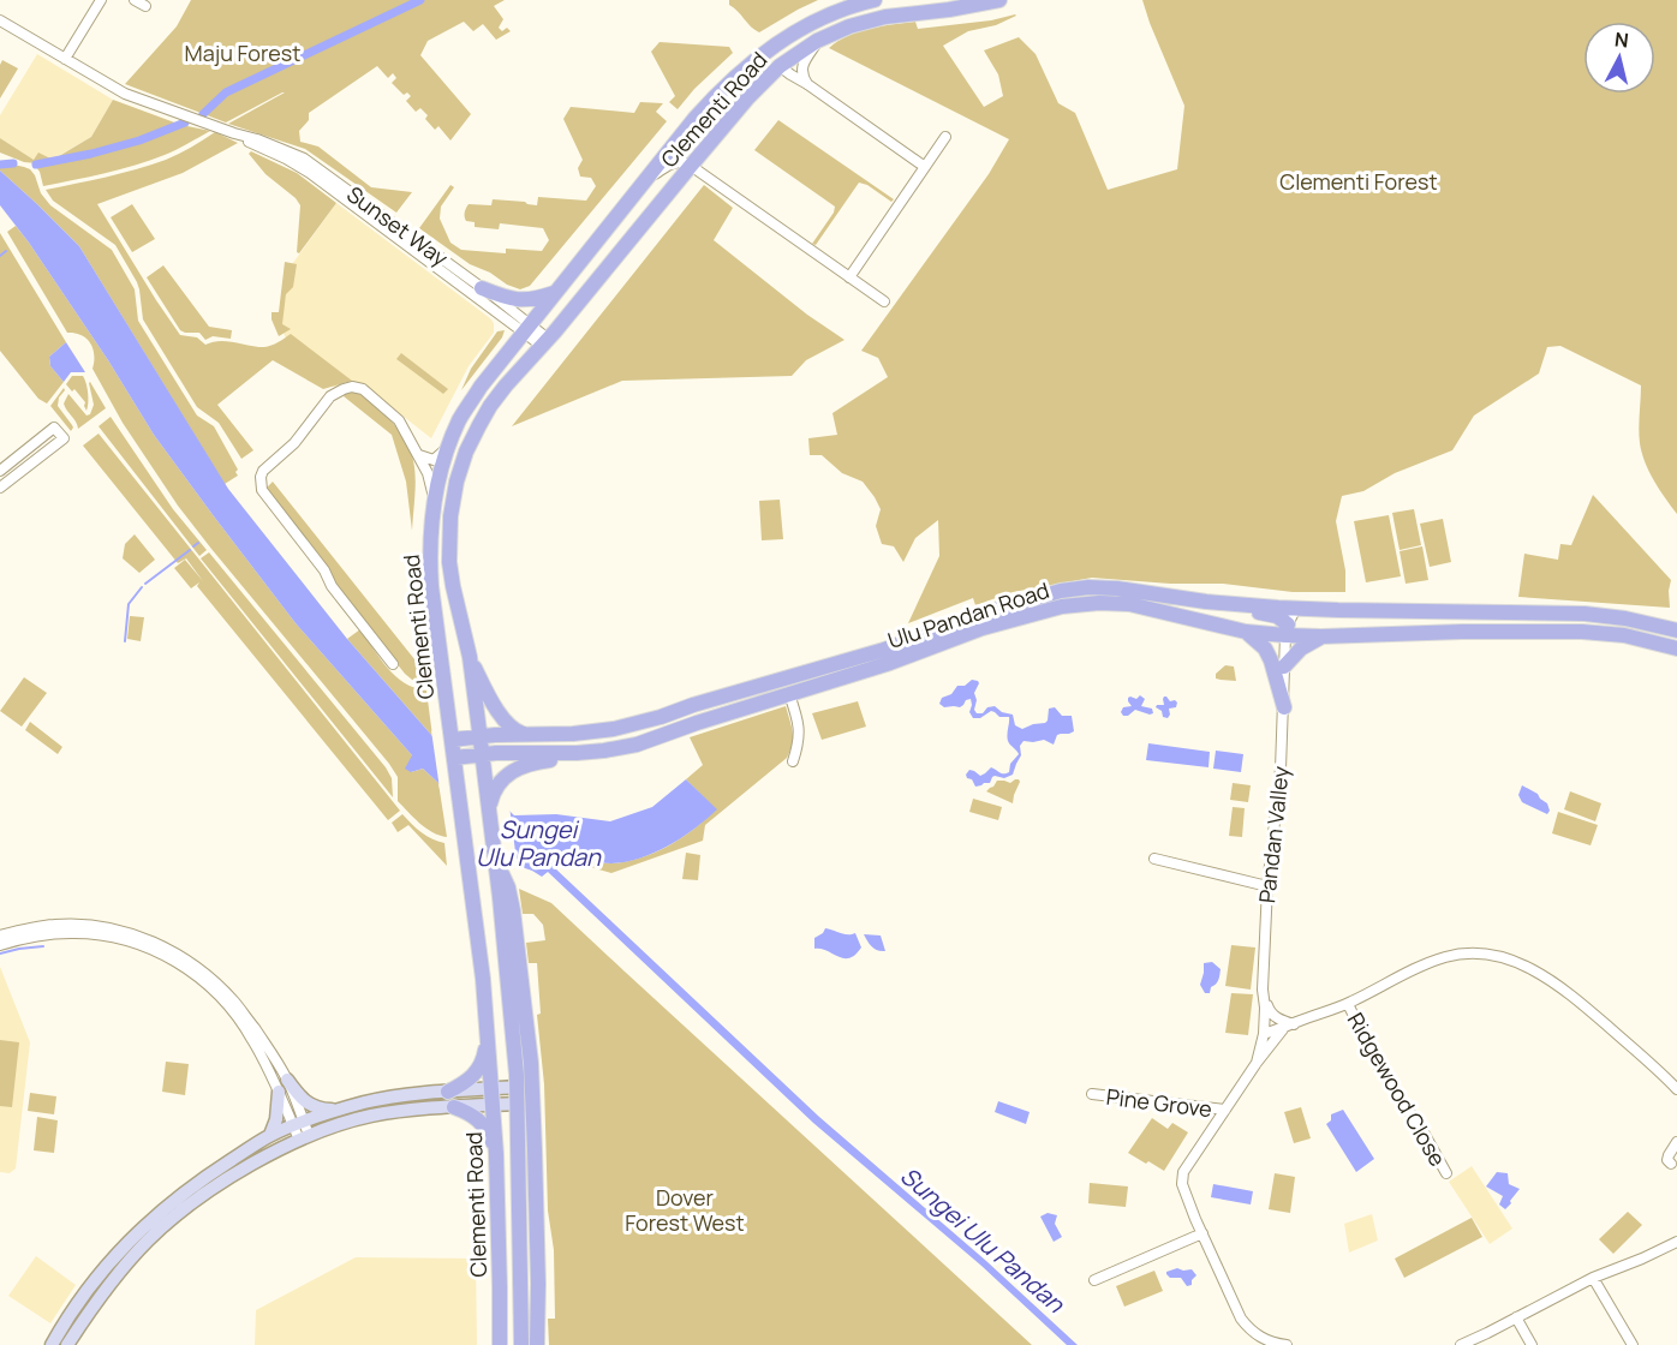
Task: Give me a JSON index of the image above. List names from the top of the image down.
{
  "streets": {
    "main road": ["Clementi Road", "Ulu Pandan Road"],
    "street": [
      "Sunset Way",
      "Pandan Valley",
      "Ridgewood Close",
      "Pine Grove"
    ]
  },
  "crossings": [
    ["Clementi Road", "Sunset Way"],
    ["Clementi Road", "Ulu Pandan Road"],
    ["Ulu Pandan Road", "Pandan Valley"]
  ],
  "water": ["Sungei Ulu Pandan"],
  "parks": ["Maju Forest", "Clementi Forest", "Dover Forest West"],
  "north": "top"
}
